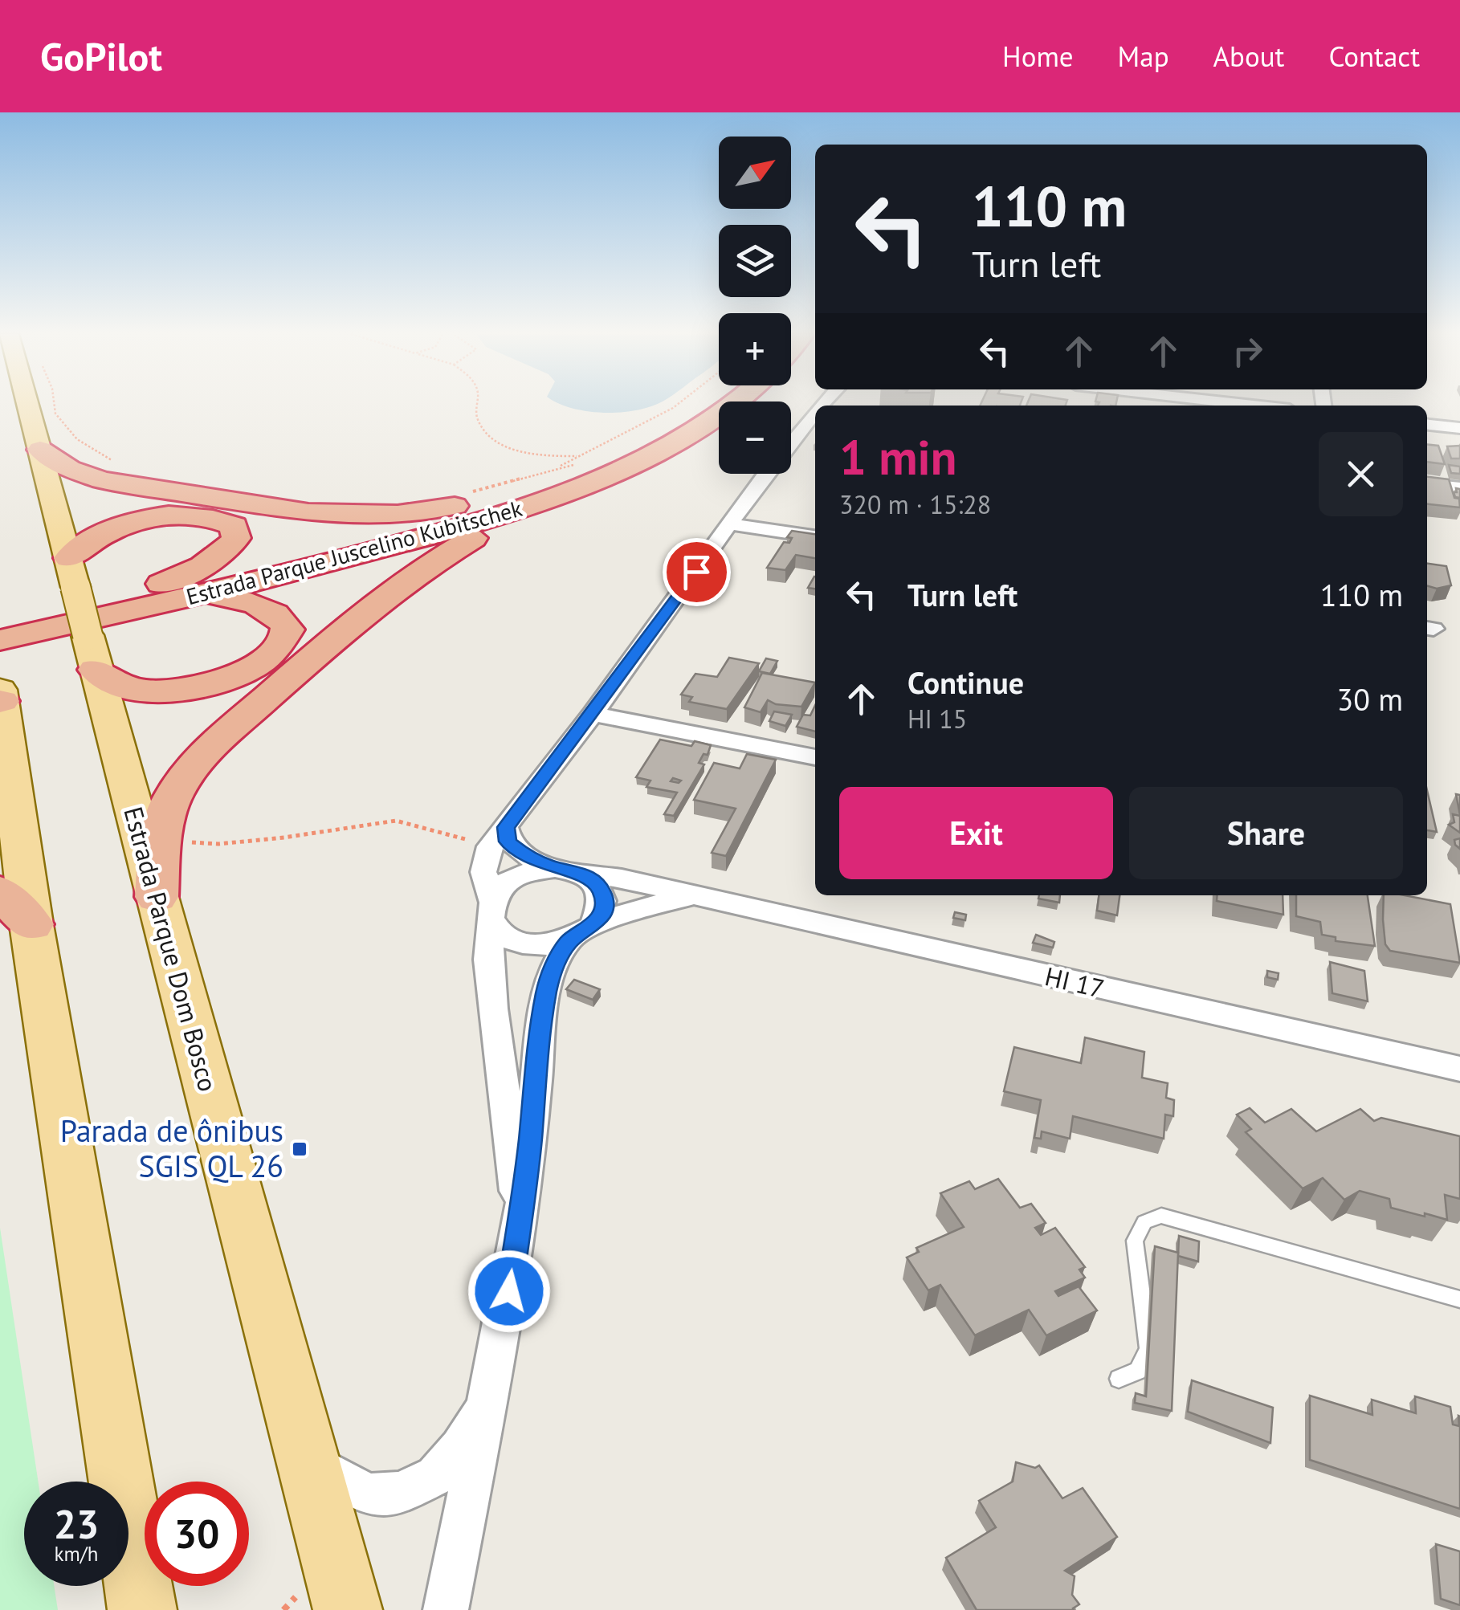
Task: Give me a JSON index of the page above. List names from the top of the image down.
{
  "streets": {
    "highway": ["Estrada Parque Juscelino Kubitschek"],
    "main road": ["Estrada Parque Dom Bosco"],
    "street": ["HI 17"]
  },
  "places": {
    "transit": ["Parada de ônibus SGIS QL 26"]
  },
  "north": "top right",
  "page": {
    "header": "GoPilot",
    "nav": [
      "Home",
      "Map",
      "About",
      "Contact"
    ],
    "map_buttons": ["+", "−"],
    "turn": ["110 m", "Turn left"],
    "heading": ["1 min", "320 m · 15:28"],
    "list": [
      {
        "name": "Turn left",
        "value": "110 m"
      },
      {
        "name": "Continue",
        "note": "HI 15",
        "value": "30 m"
      }
    ],
    "buttons": ["Exit", "Share"],
    "speed": "23 km/h",
    "limit": "30"
  }
}
